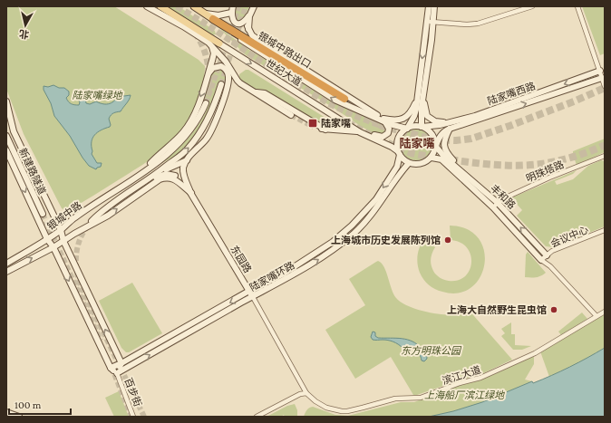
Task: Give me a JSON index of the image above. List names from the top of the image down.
{
  "streets": {
    "highway": ["银城中路出口"],
    "main road": [
      "世纪大道",
      "陆家嘴西路",
      "新建路隧道",
      "丰和路",
      "银城中路",
      "东园路",
      "陆家嘴环路"
    ],
    "street": [
      "明珠塔路",
      "会议中心",
      "滨江大道",
      "百步街"
    ]
  },
  "crossings": [
    ["世纪大道", "陆家嘴西路"],
    ["世纪大道", "丰和路"],
    ["世纪大道", "陆家嘴环路"],
    ["陆家嘴西路", "丰和路"],
    ["陆家嘴西路", "陆家嘴环路"],
    ["明珠塔路", "丰和路"],
    ["丰和路", "会议中心"],
    ["丰和路", "陆家嘴环路"],
    ["丰和路", "滨江大道"],
    ["银城中路", "东园路"],
    ["东园路", "陆家嘴环路"],
    ["东园路", "滨江大道"],
    ["陆家嘴环路", "百步街"]
  ],
  "districts": ["陆家嘴"],
  "parks": ["陆家嘴绿地", "东方明珠公园", "上海船厂滨江绿地"],
  "places": {
    "transit": ["陆家嘴"],
    "other": ["上海城市历史发展陈列馆", "上海大自然野生昆虫馆"]
  },
  "scale_bar": "100 m",
  "north": "bottom"
}
